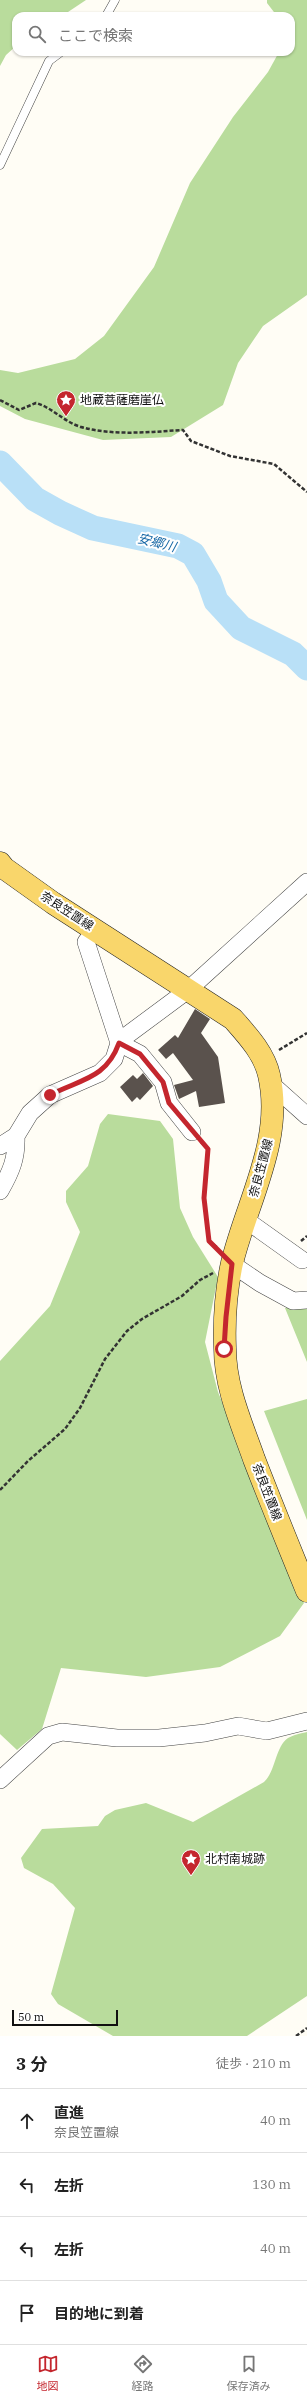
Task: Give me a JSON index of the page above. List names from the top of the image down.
{
  "streets": {
    "main road": ["奈良笠置線"]
  },
  "water": ["安郷川"],
  "places": {
    "place": ["地蔵菩薩磨崖仏", "北村南城跡"]
  },
  "scale_bar": "50 m",
  "page": {
    "search": "ここで検索",
    "scale": "50 m",
    "heading": ["3 分", "徒歩 · 210 m"],
    "list": [
      ["直進", "奈良笠置線", "40 m"],
      ["左折", "130 m"],
      ["左折", "40 m"],
      "目的地に到着"
    ],
    "nav": ["地図", "経路", "保存済み"]
  }
}
